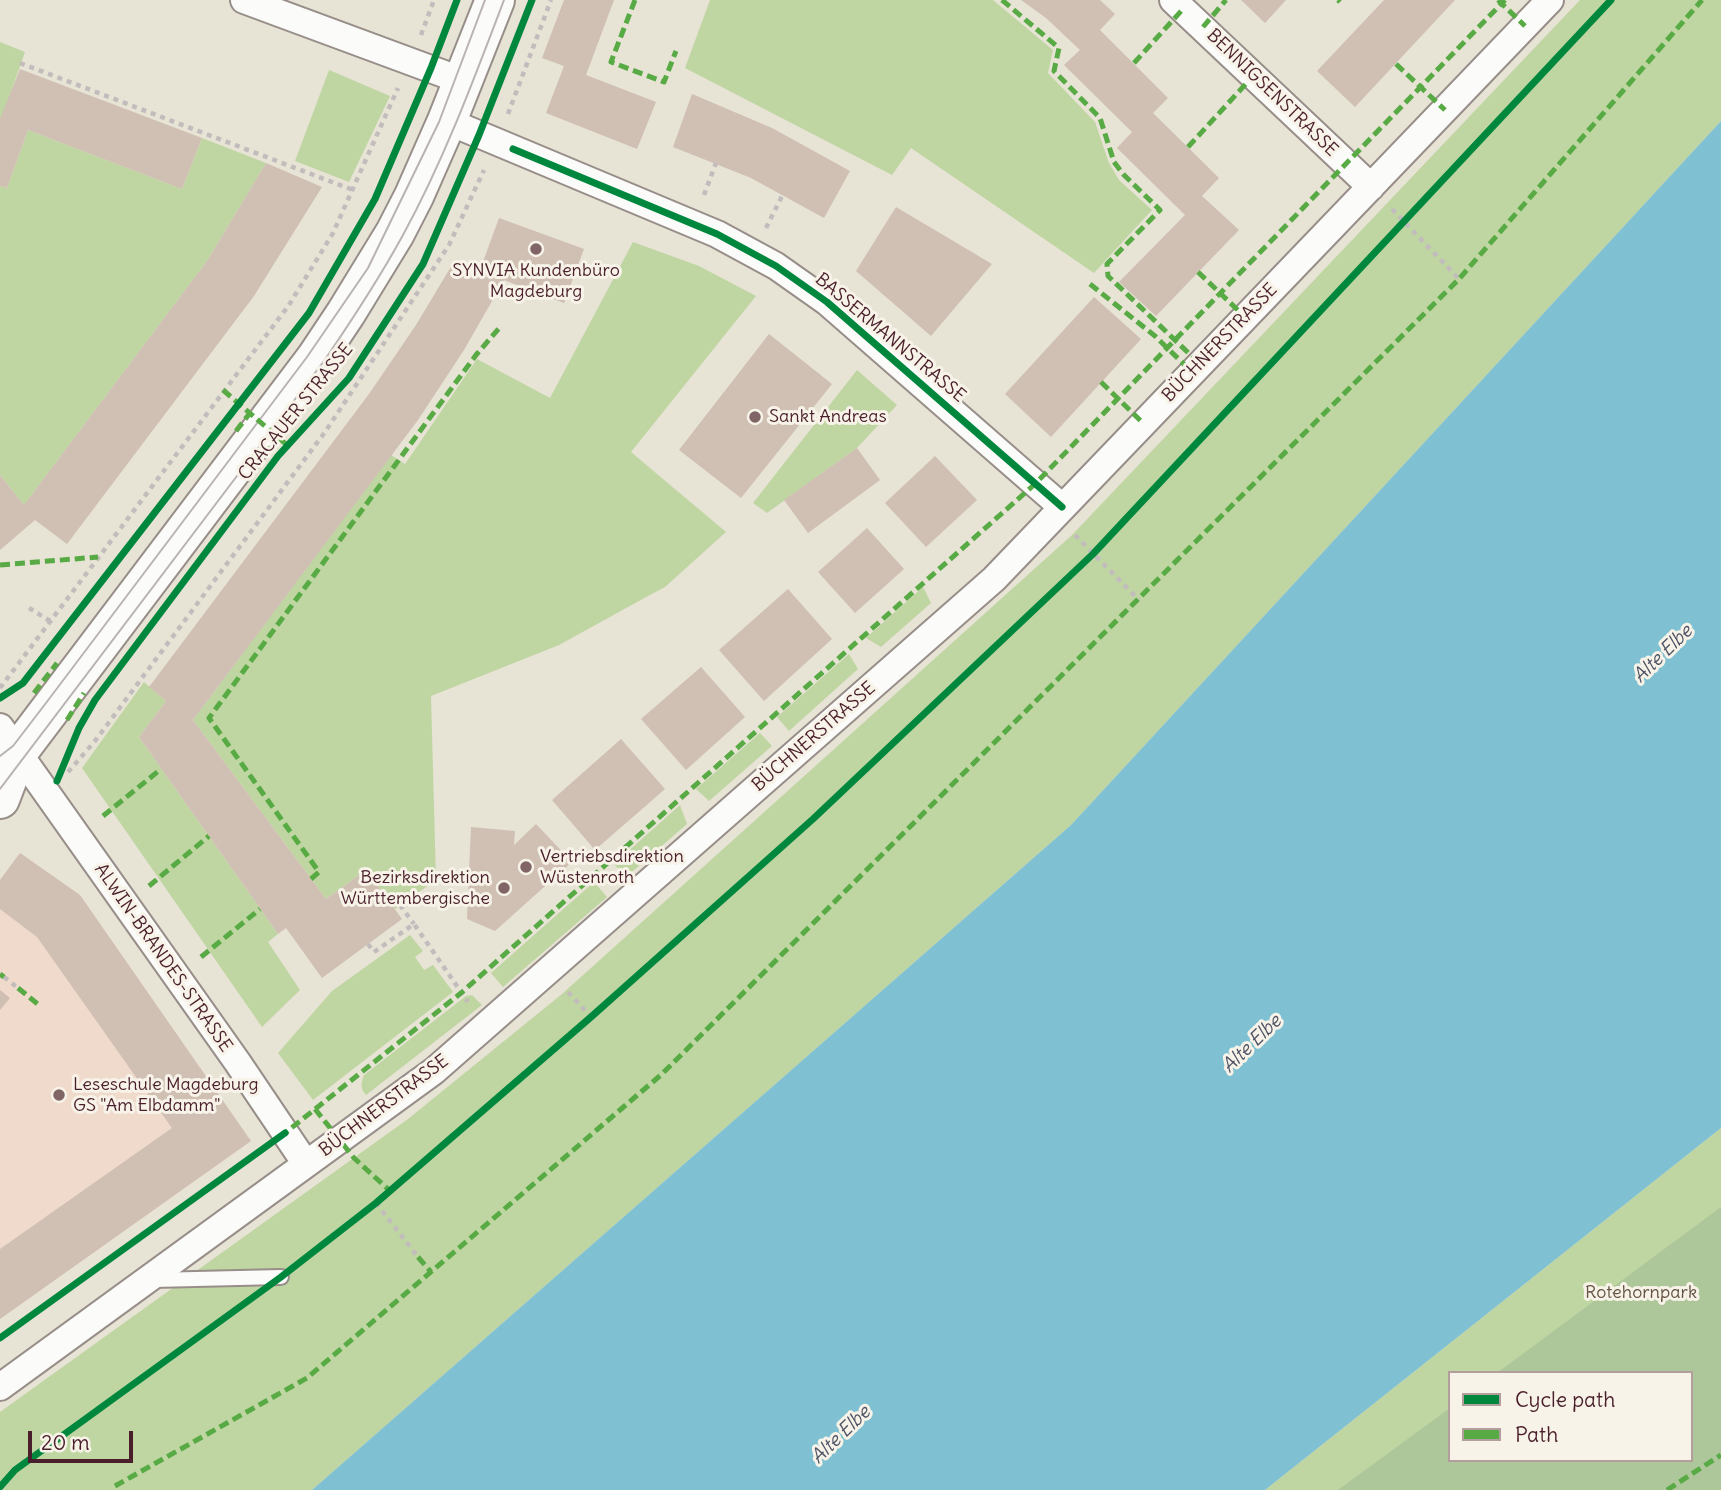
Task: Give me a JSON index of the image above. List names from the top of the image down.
{
  "streets": {
    "main road": ["CRACAUER STRASSE"],
    "street": [
      "BENNIGSENSTRASSE",
      "BASSERMANNSTRASSE",
      "BÜCHNERSTRASSE",
      "ALWIN-BRANDES-STRASSE"
    ]
  },
  "crossings": [
    ["BENNIGSENSTRASSE", "BÜCHNERSTRASSE"],
    ["BASSERMANNSTRASSE", "BÜCHNERSTRASSE"],
    ["BASSERMANNSTRASSE", "CRACAUER STRASSE"],
    ["BÜCHNERSTRASSE", "ALWIN-BRANDES-STRASSE"],
    ["CRACAUER STRASSE", "ALWIN-BRANDES-STRASSE"]
  ],
  "water": ["Alte Elbe"],
  "parks": ["Rotehornpark"],
  "places": [
    "SYNVIA Kundenbüro Magdeburg",
    "Sankt Andreas",
    "Vertriebsdirektion Wüstenroth",
    "Bezirksdirektion Württembergische",
    "Leseschule Magdeburg GS \"Am Elbdamm\""
  ],
  "legend": ["Cycle path", "Path"],
  "scale_bar": "20 m"
}
